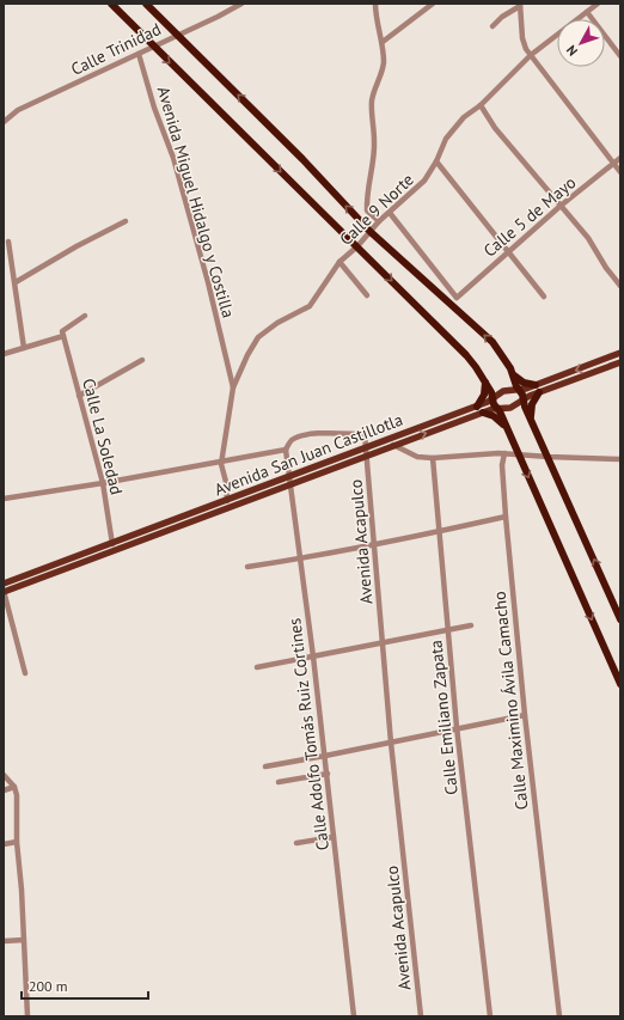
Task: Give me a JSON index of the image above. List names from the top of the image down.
{
  "streets": {
    "main road": ["Avenida San Juan Castillotla"],
    "street": [
      "Calle Trinidad",
      "Avenida Miguel Hidalgo y Costilla",
      "Calle 9 Norte",
      "Calle 5 de Mayo",
      "Calle La Soledad",
      "Avenida Acapulco",
      "Calle Maximino Ávila Camacho",
      "Calle Emiliano Zapata",
      "Calle Adolfo Tomás Ruiz Cortines"
    ]
  },
  "crossings": [
    ["Calle Trinidad", "Avenida Miguel Hidalgo y Costilla"],
    ["Avenida Miguel Hidalgo y Costilla", "Calle 9 Norte"],
    ["Calle 9 Norte", "Calle 5 de Mayo"],
    ["Calle 9 Norte", "Avenida San Juan Castillotla"],
    ["Calle La Soledad", "Avenida San Juan Castillotla"],
    ["Avenida San Juan Castillotla", "Avenida Acapulco"],
    ["Avenida San Juan Castillotla", "Calle Adolfo Tomás Ruiz Cortines"]
  ],
  "scale_bar": "200 m",
  "north": "bottom left"
}
